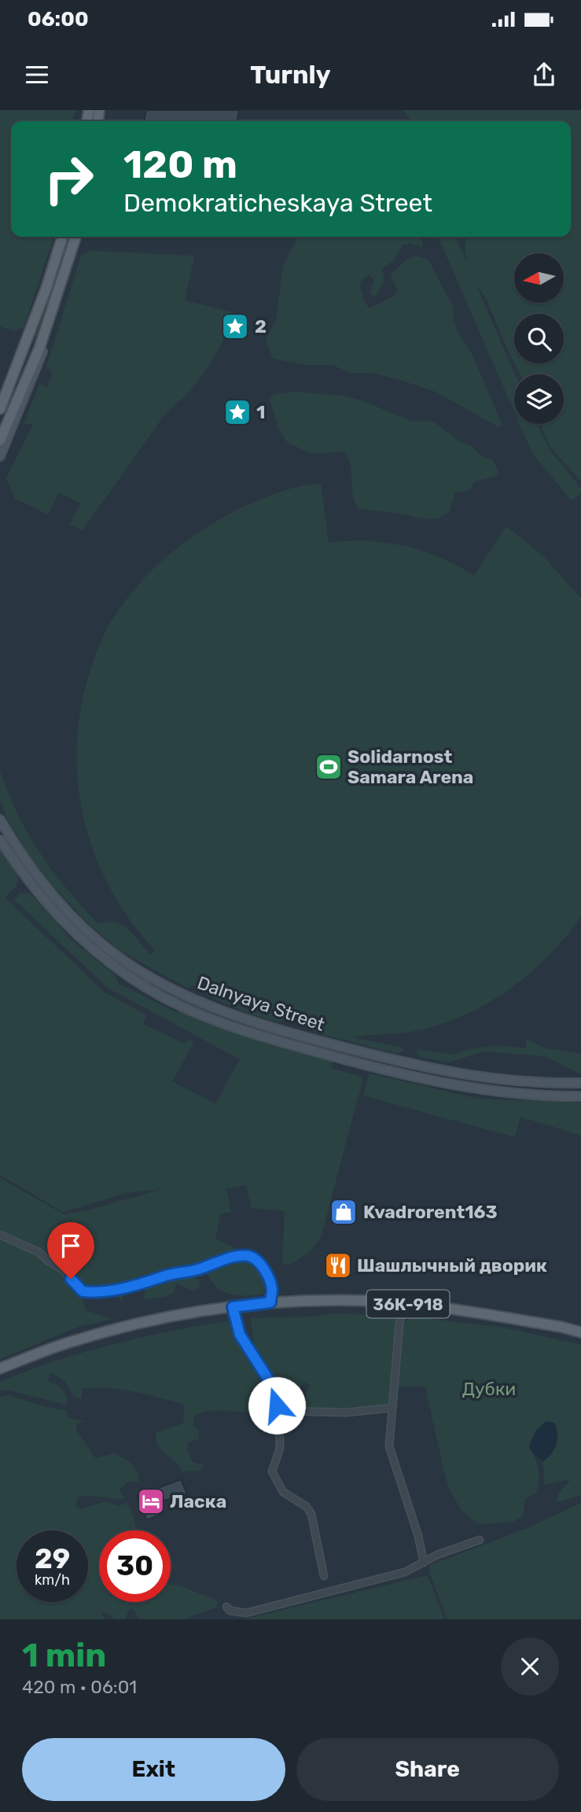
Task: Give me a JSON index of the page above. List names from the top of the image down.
{
  "streets": {
    "main road": ["Dalnyaya Street", "36К-918"]
  },
  "parks": ["Дубки"],
  "places": {
    "place": ["2", "1"],
    "sports": ["Solidarnost Samara Arena"],
    "shop": ["Kvadrorent163"],
    "restaurant": ["Шашлычный дворик"],
    "hotel": ["Ласка"]
  },
  "north": "left",
  "page": {
    "status": "06:00",
    "header": "Turnly",
    "turn": ["120 m", "Demokraticheskaya Street"],
    "speed": "29 km/h",
    "limit": "30",
    "heading": ["1 min", "420 m · 06:01"],
    "buttons": ["Exit", "Share"]
  }
}
